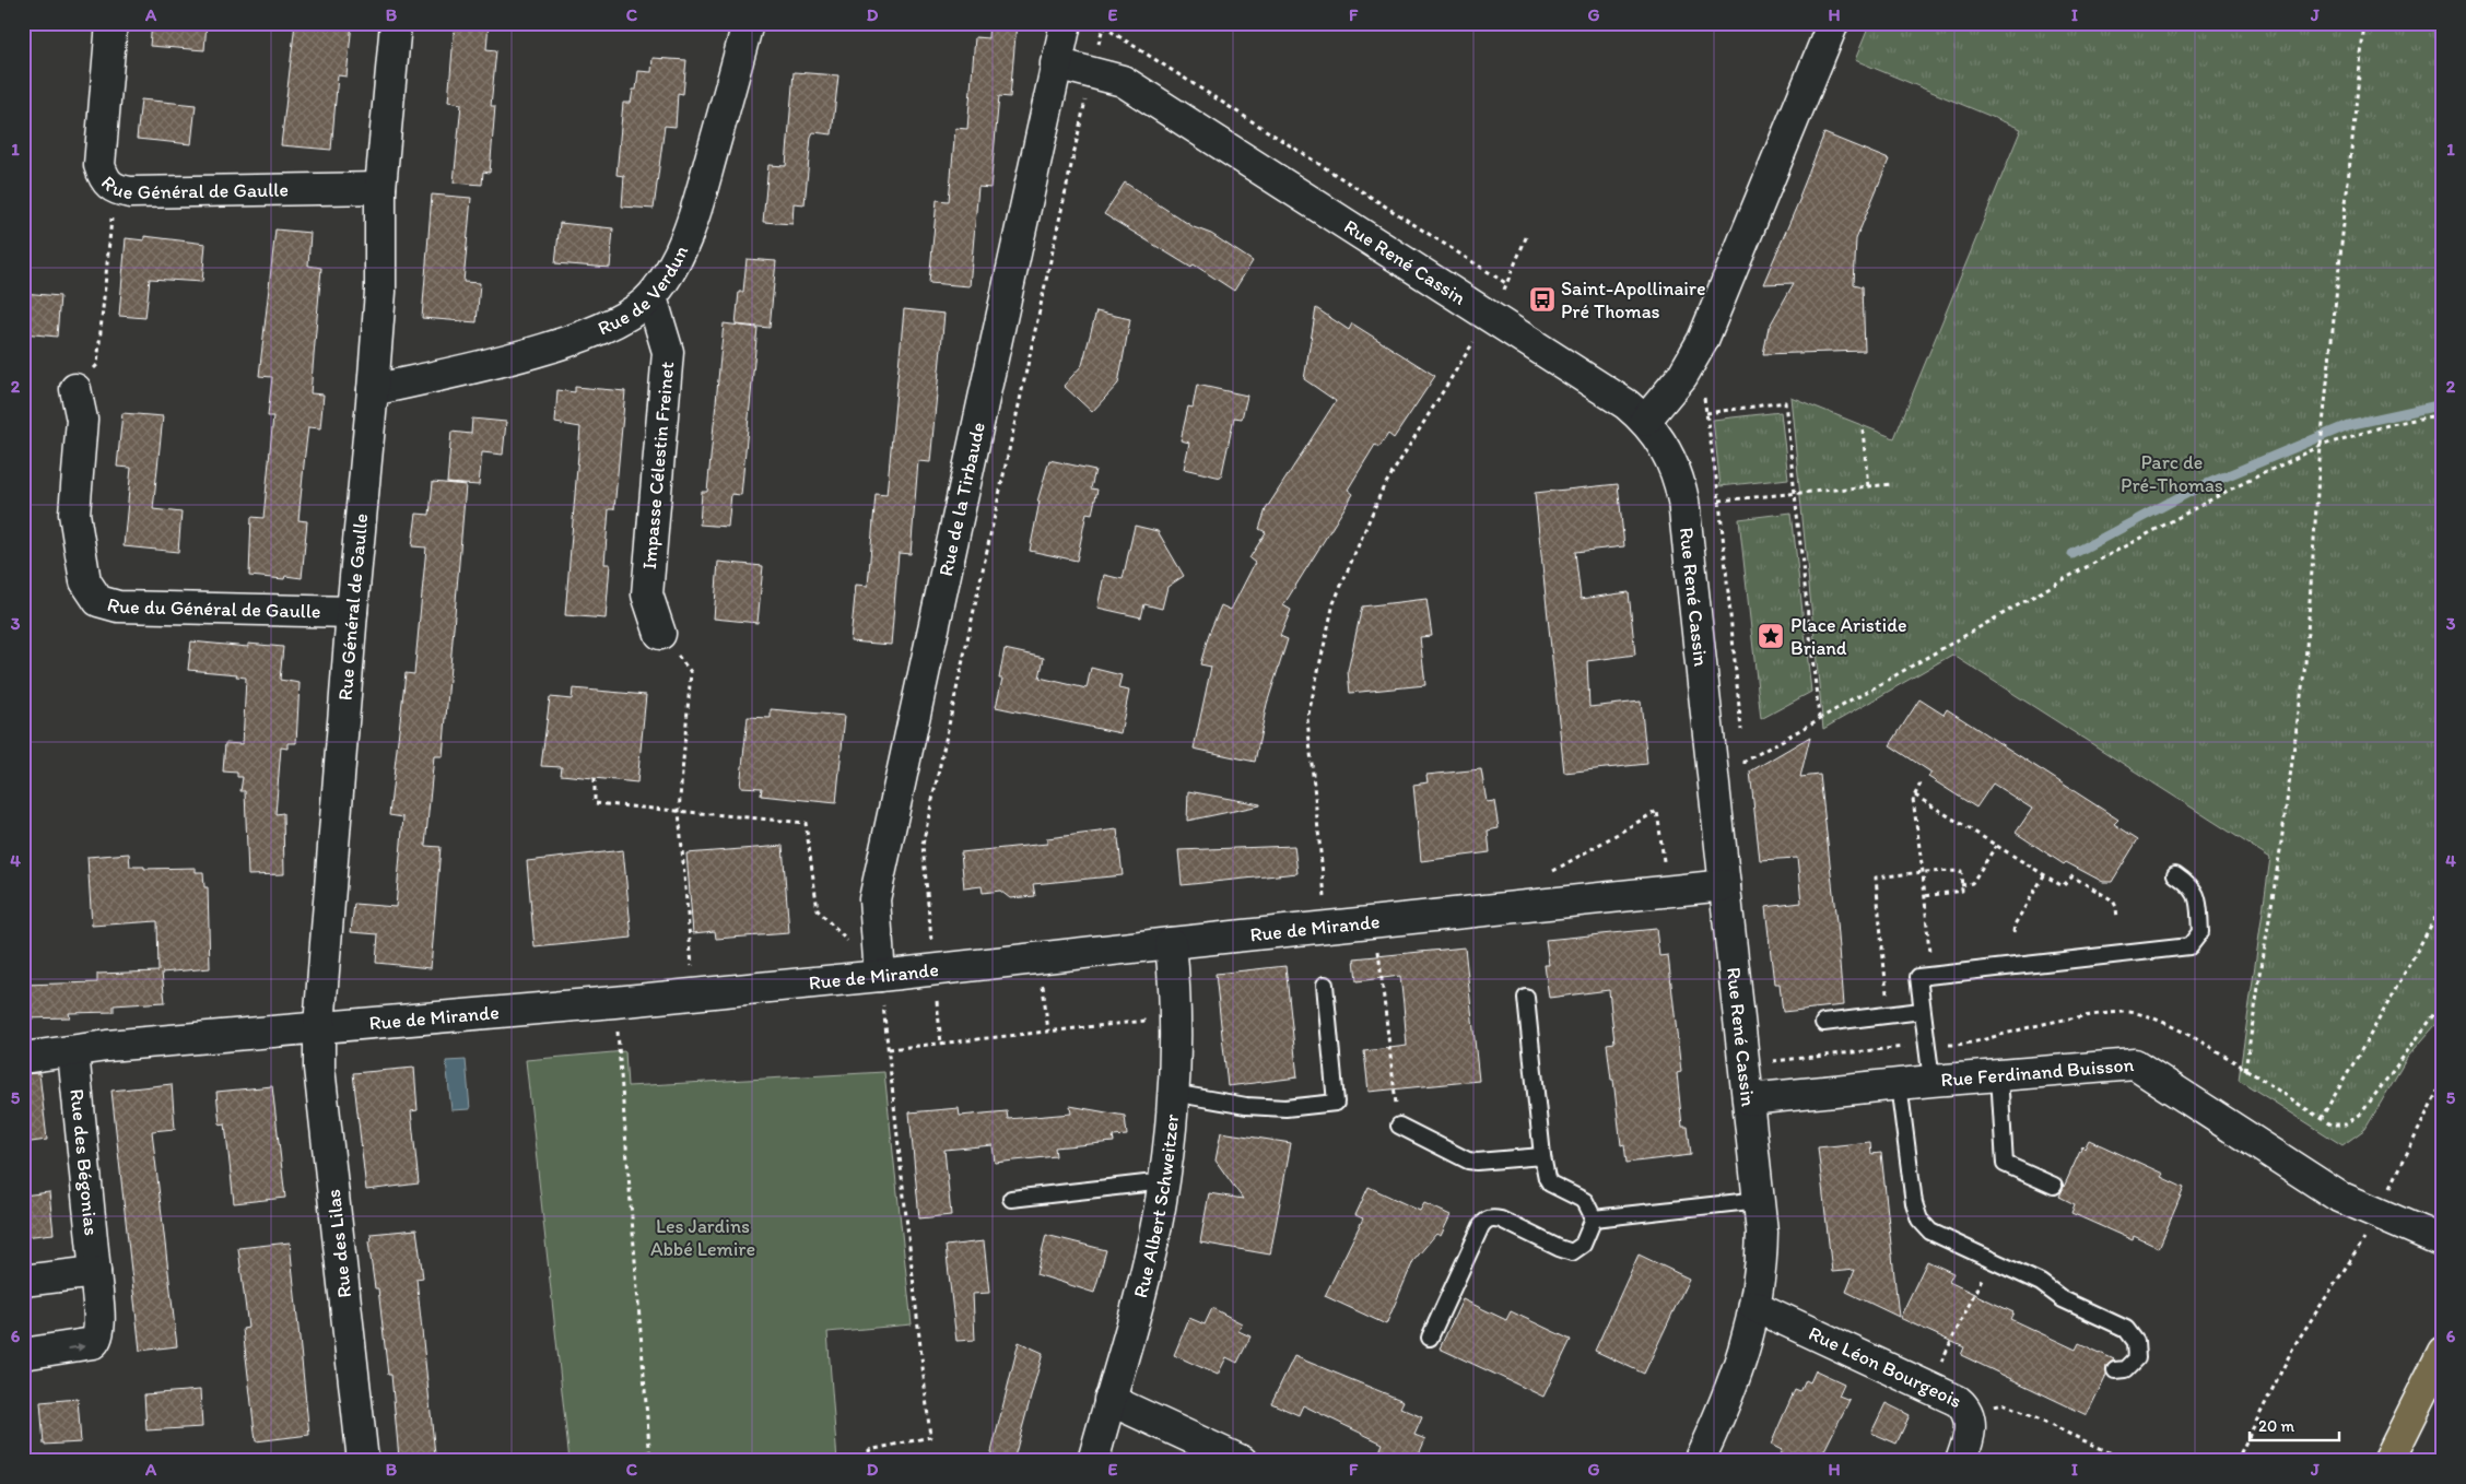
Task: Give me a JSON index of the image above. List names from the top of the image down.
{
  "streets": {
    "street": [
      "Rue Général de Gaulle",
      "Rue René Cassin",
      "Rue de Verdun",
      "Impasse Célestin Freinet",
      "Rue de la Tirbaude",
      "Rue du Général de Gaulle",
      "Rue de Mirande",
      "Rue Ferdinand Buisson",
      "Rue des Bégonias",
      "Rue Albert Schweitzer",
      "Rue des Lilas",
      "Rue Léon Bourgeois"
    ]
  },
  "crossings": [
    ["Rue Général de Gaulle", "Rue de Verdun"],
    ["Rue Général de Gaulle", "Rue du Général de Gaulle"],
    ["Rue Général de Gaulle", "Rue de Mirande"],
    ["Rue Général de Gaulle", "Rue des Lilas"],
    ["Rue René Cassin", "Rue de la Tirbaude"],
    ["Rue René Cassin", "Rue de Mirande"],
    ["Rue René Cassin", "Rue Ferdinand Buisson"],
    ["Rue René Cassin", "Rue Léon Bourgeois"],
    ["Rue de Verdun", "Impasse Célestin Freinet"],
    ["Rue de la Tirbaude", "Rue de Mirande"],
    ["Rue de Mirande", "Rue des Bégonias"],
    ["Rue de Mirande", "Rue Albert Schweitzer"],
    ["Rue de Mirande", "Rue des Lilas"]
  ],
  "parks": ["Parc de Pré-Thomas", "Les Jardins Abbé Lemire"],
  "places": {
    "bus stop": ["Saint-Apollinaire Pré Thomas"],
    "place": ["Place Aristide Briand"]
  },
  "scale_bar": "20 m",
  "grid": {
    "columns": [
      "A",
      "B",
      "C",
      "D",
      "E",
      "F",
      "G",
      "H",
      "I",
      "J"
    ],
    "rows": [
      "1",
      "2",
      "3",
      "4",
      "5",
      "6"
    ]
  }
}
